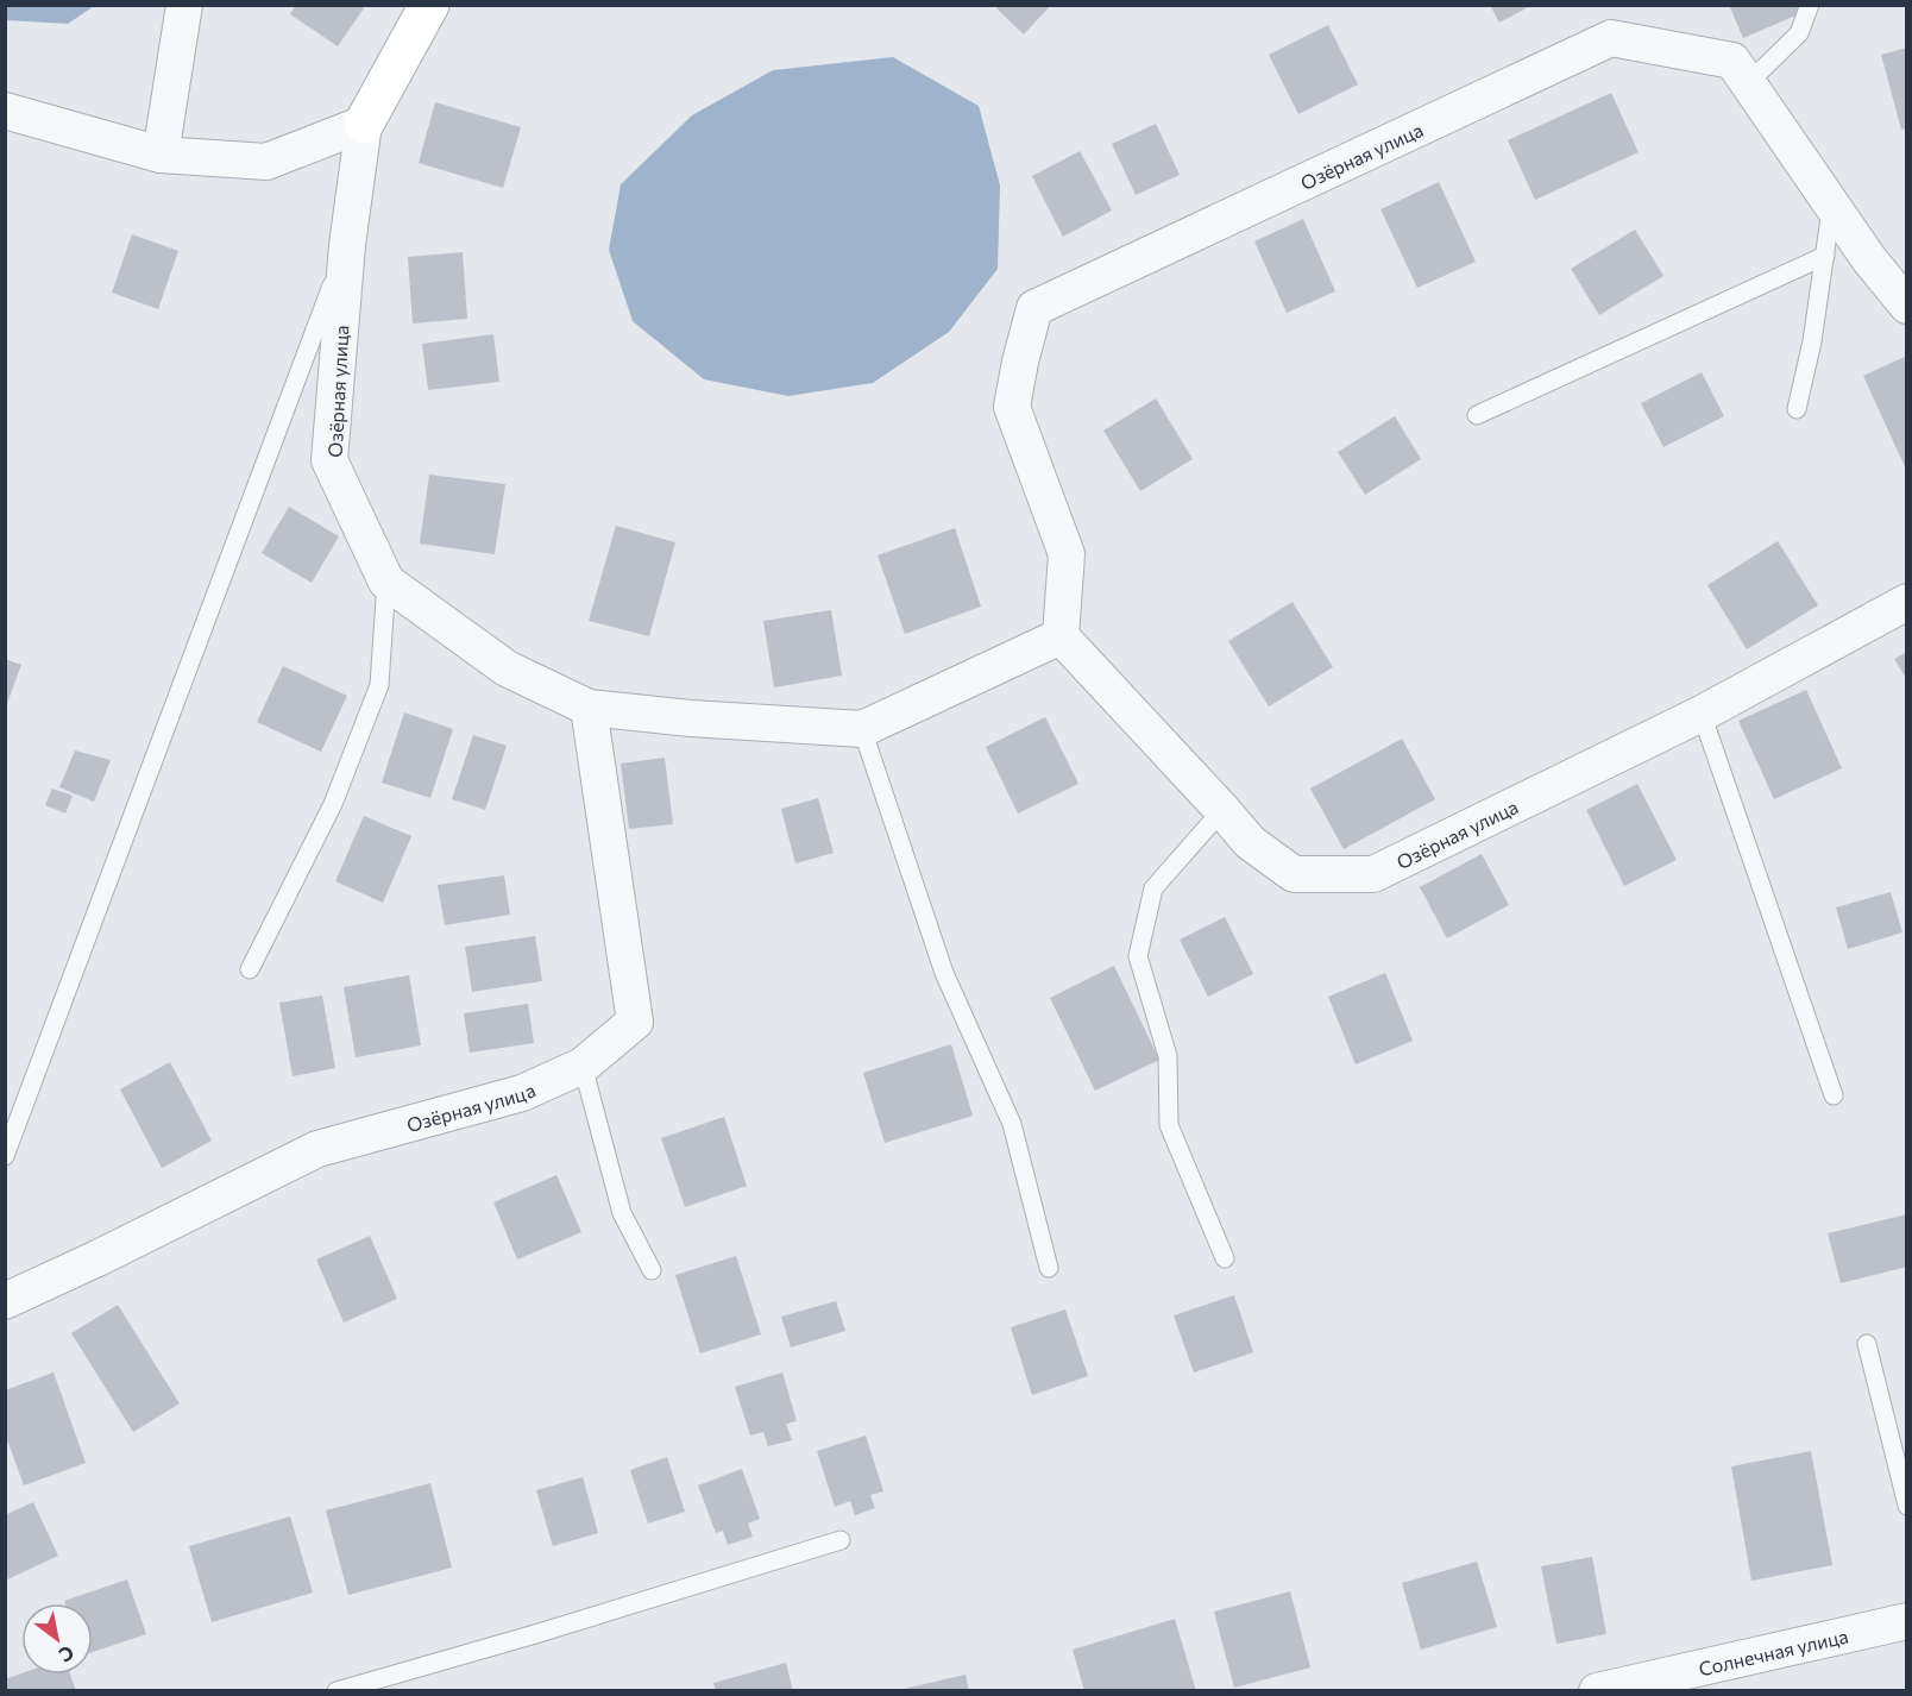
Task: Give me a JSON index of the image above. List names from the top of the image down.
{
  "streets": {
    "street": ["Озёрная улица", "Солнечная улица"]
  },
  "north": "bottom right"
}
